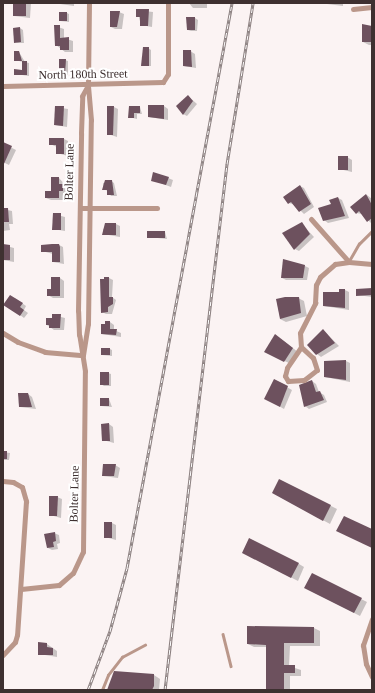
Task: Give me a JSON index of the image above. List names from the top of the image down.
{
  "streets": {
    "street": ["North 180th Street", "Bolter Lane"]
  },
  "crossings": [
    ["North 180th Street", "Bolter Lane"]
  ]
}
